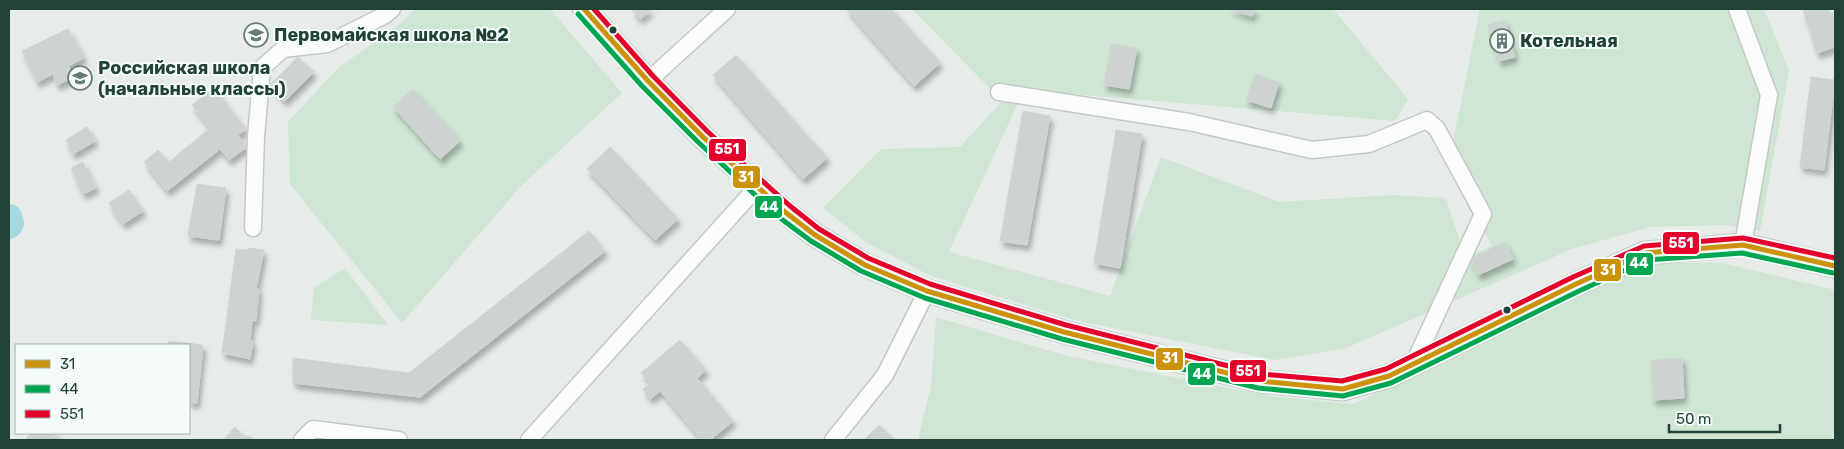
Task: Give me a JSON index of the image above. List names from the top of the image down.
{
  "places": {
    "school or university": ["Первомайская школа №2", "Российская школа (начальные классы)"],
    "building": ["Котельная"]
  },
  "lines": ["transit line 31", "transit line 551", "transit line 44"],
  "legend": ["31", "44", "551"],
  "scale_bar": "50 m"
}
